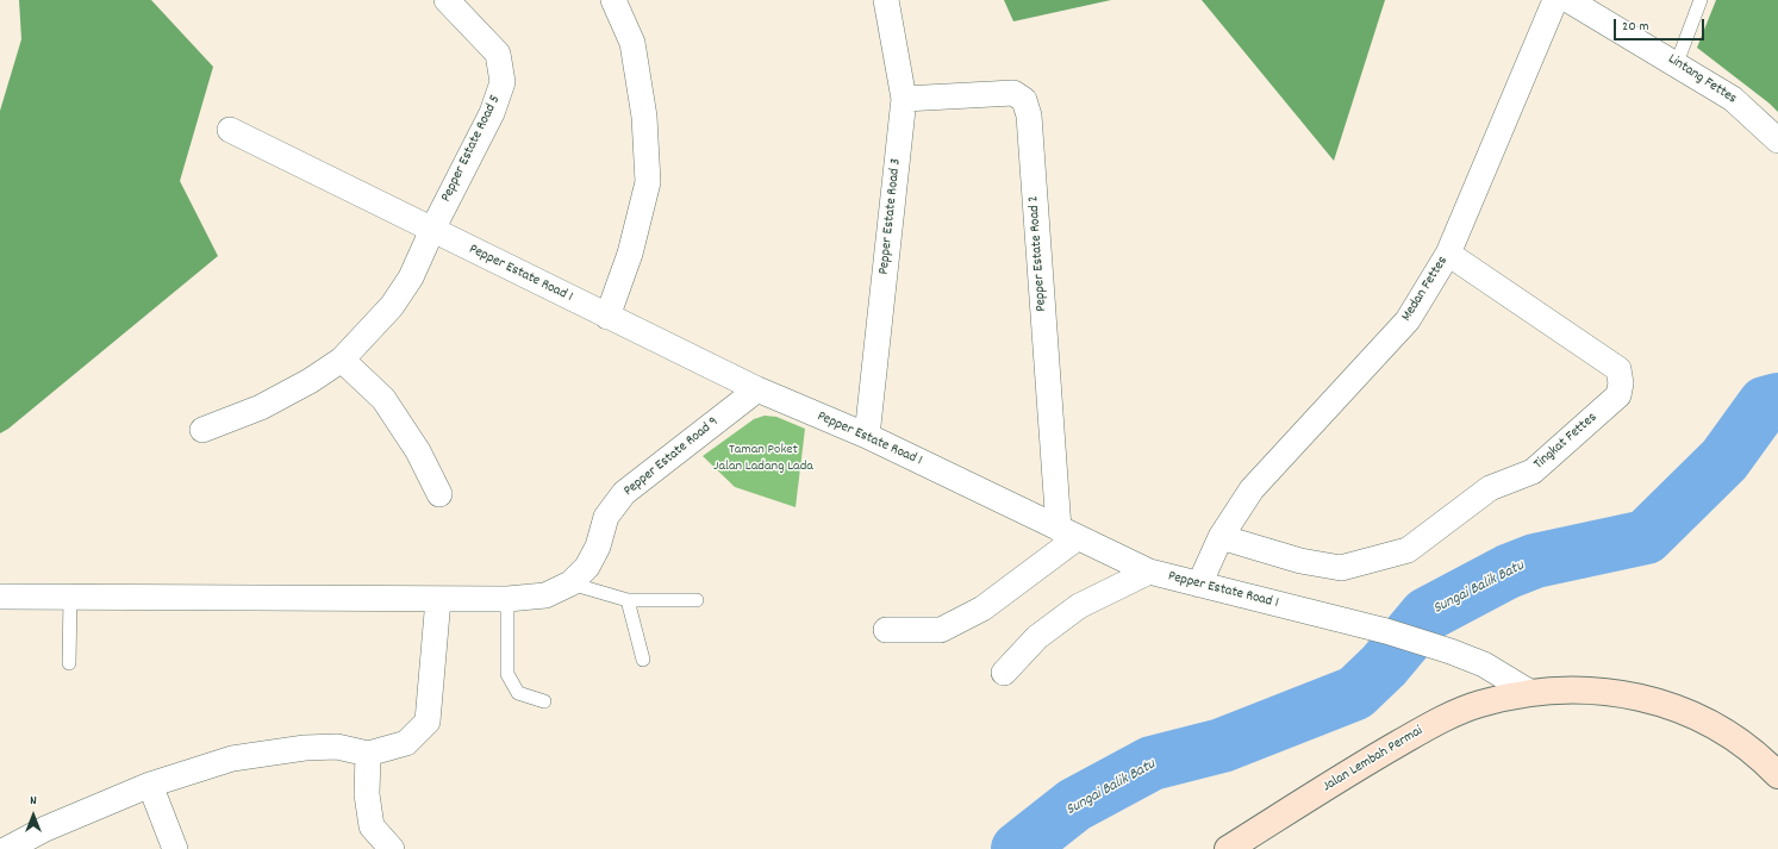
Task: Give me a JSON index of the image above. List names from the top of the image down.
{
  "streets": {
    "main road": ["Jalan Lembah Permai"],
    "street": [
      "Lintang Fettes",
      "Pepper Estate Road 5",
      "Pepper Estate Road 3",
      "Pepper Estate Road 2",
      "Pepper Estate Road 1",
      "Medan Fettes",
      "Tingkat Fettes",
      "Pepper Estate Road 9"
    ]
  },
  "crossings": [
    ["Pepper Estate Road 5", "Pepper Estate Road 1"],
    ["Pepper Estate Road 3", "Pepper Estate Road 2"],
    ["Pepper Estate Road 3", "Pepper Estate Road 1"],
    ["Pepper Estate Road 2", "Pepper Estate Road 1"],
    ["Pepper Estate Road 1", "Medan Fettes"],
    ["Pepper Estate Road 1", "Pepper Estate Road 9"],
    ["Pepper Estate Road 1", "Jalan Lembah Permai"],
    ["Medan Fettes", "Tingkat Fettes"]
  ],
  "water": ["Sungai Balik Batu"],
  "parks": ["Taman Poket Jalan Ladang Lada"],
  "scale_bar": "20 m",
  "north": "top"
}
